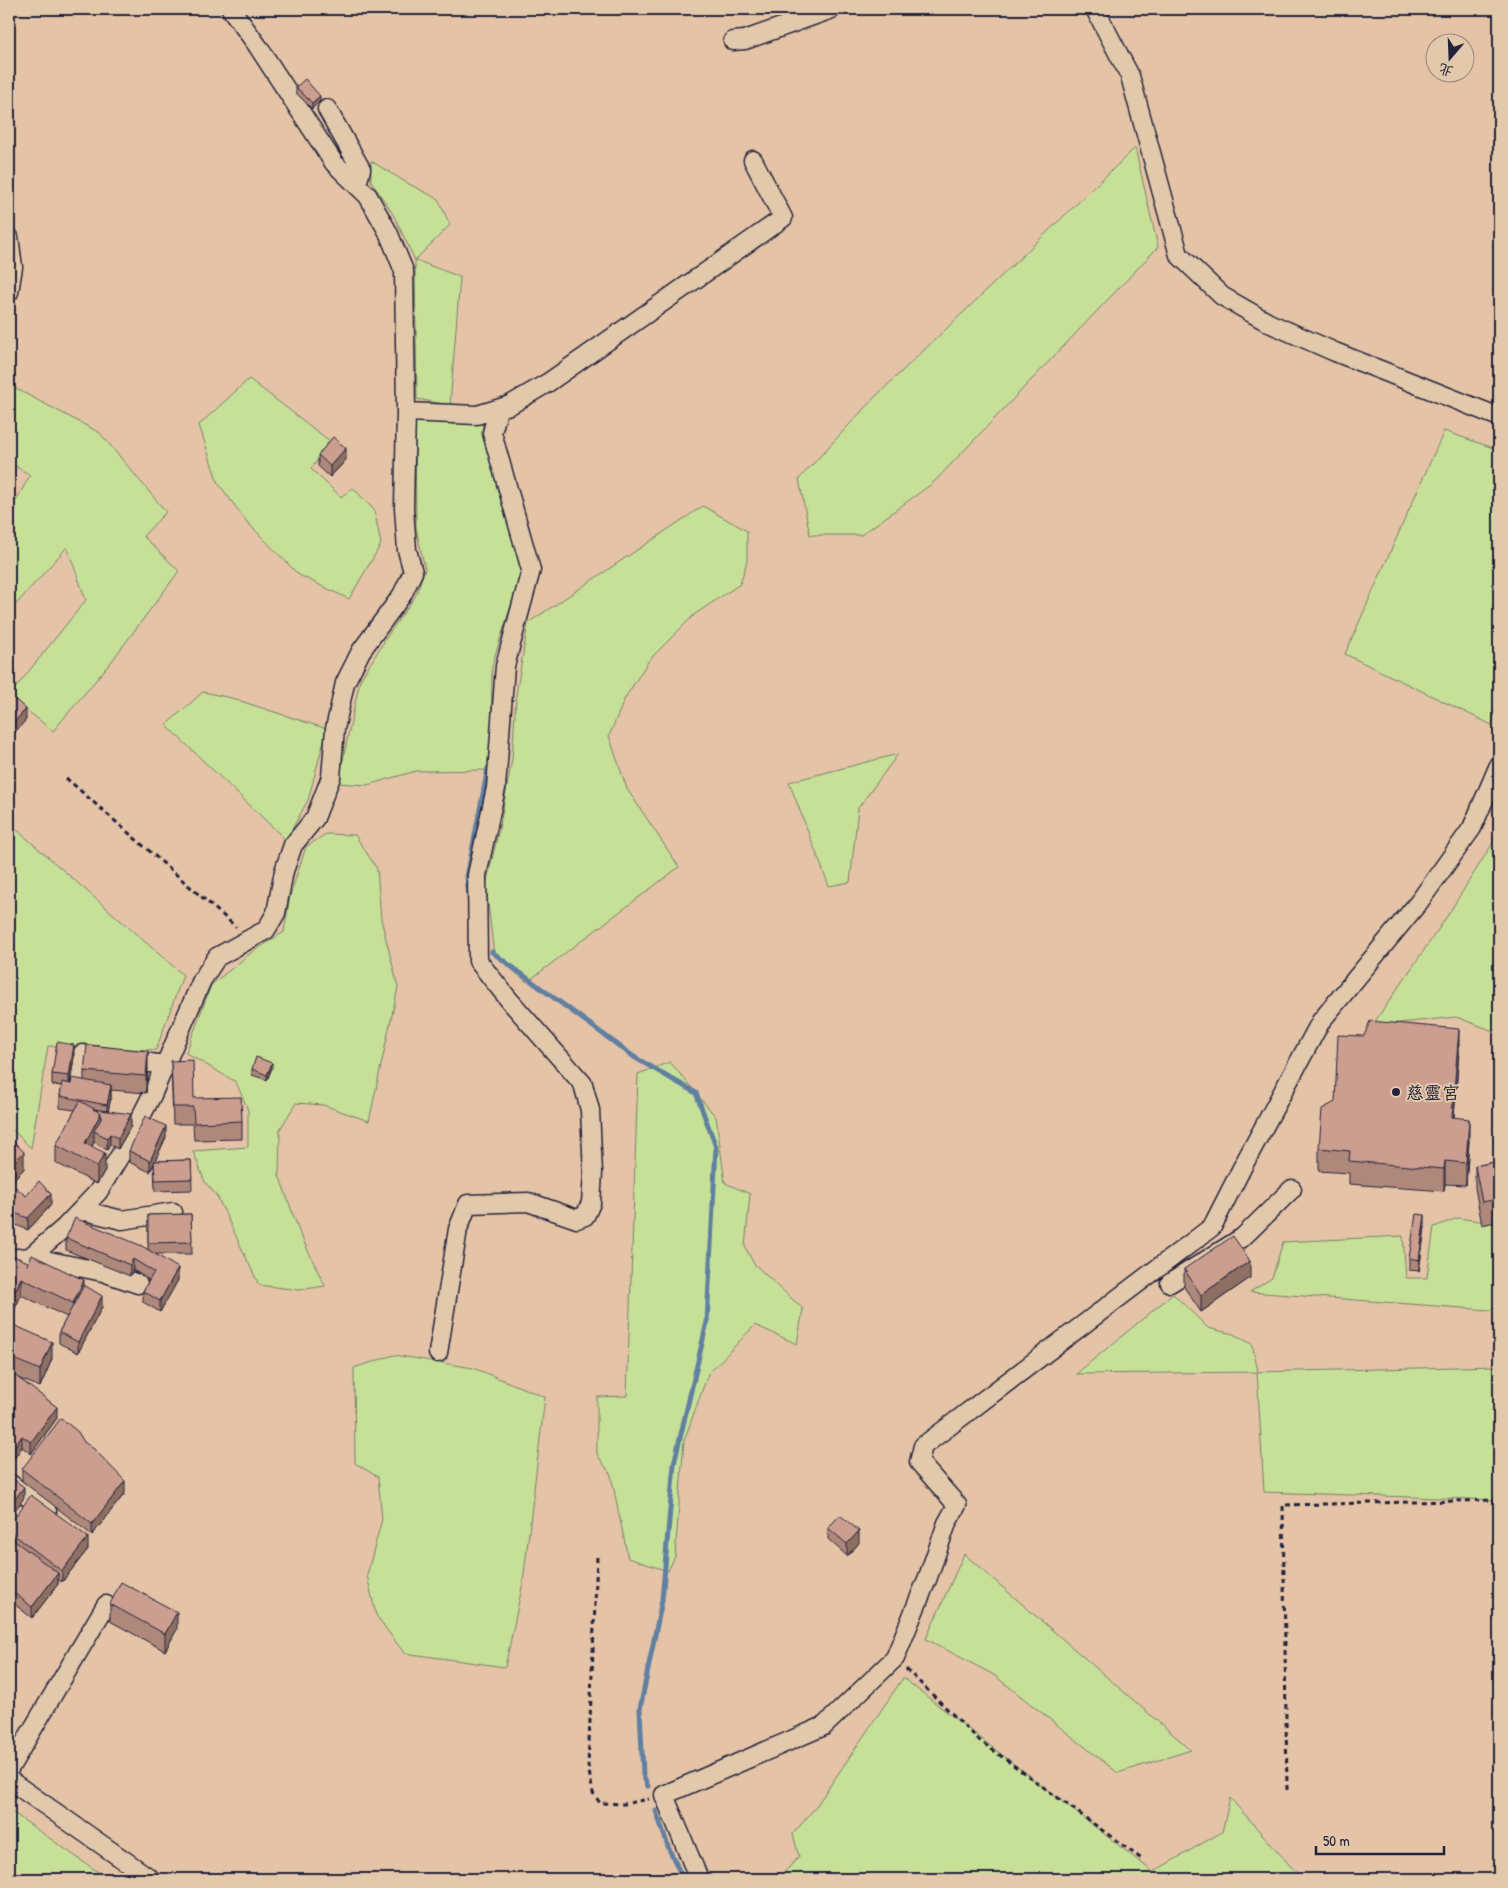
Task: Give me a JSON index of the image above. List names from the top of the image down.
{
  "places": ["慈靈宮"],
  "scale_bar": "50 m",
  "north": "bottom"
}
